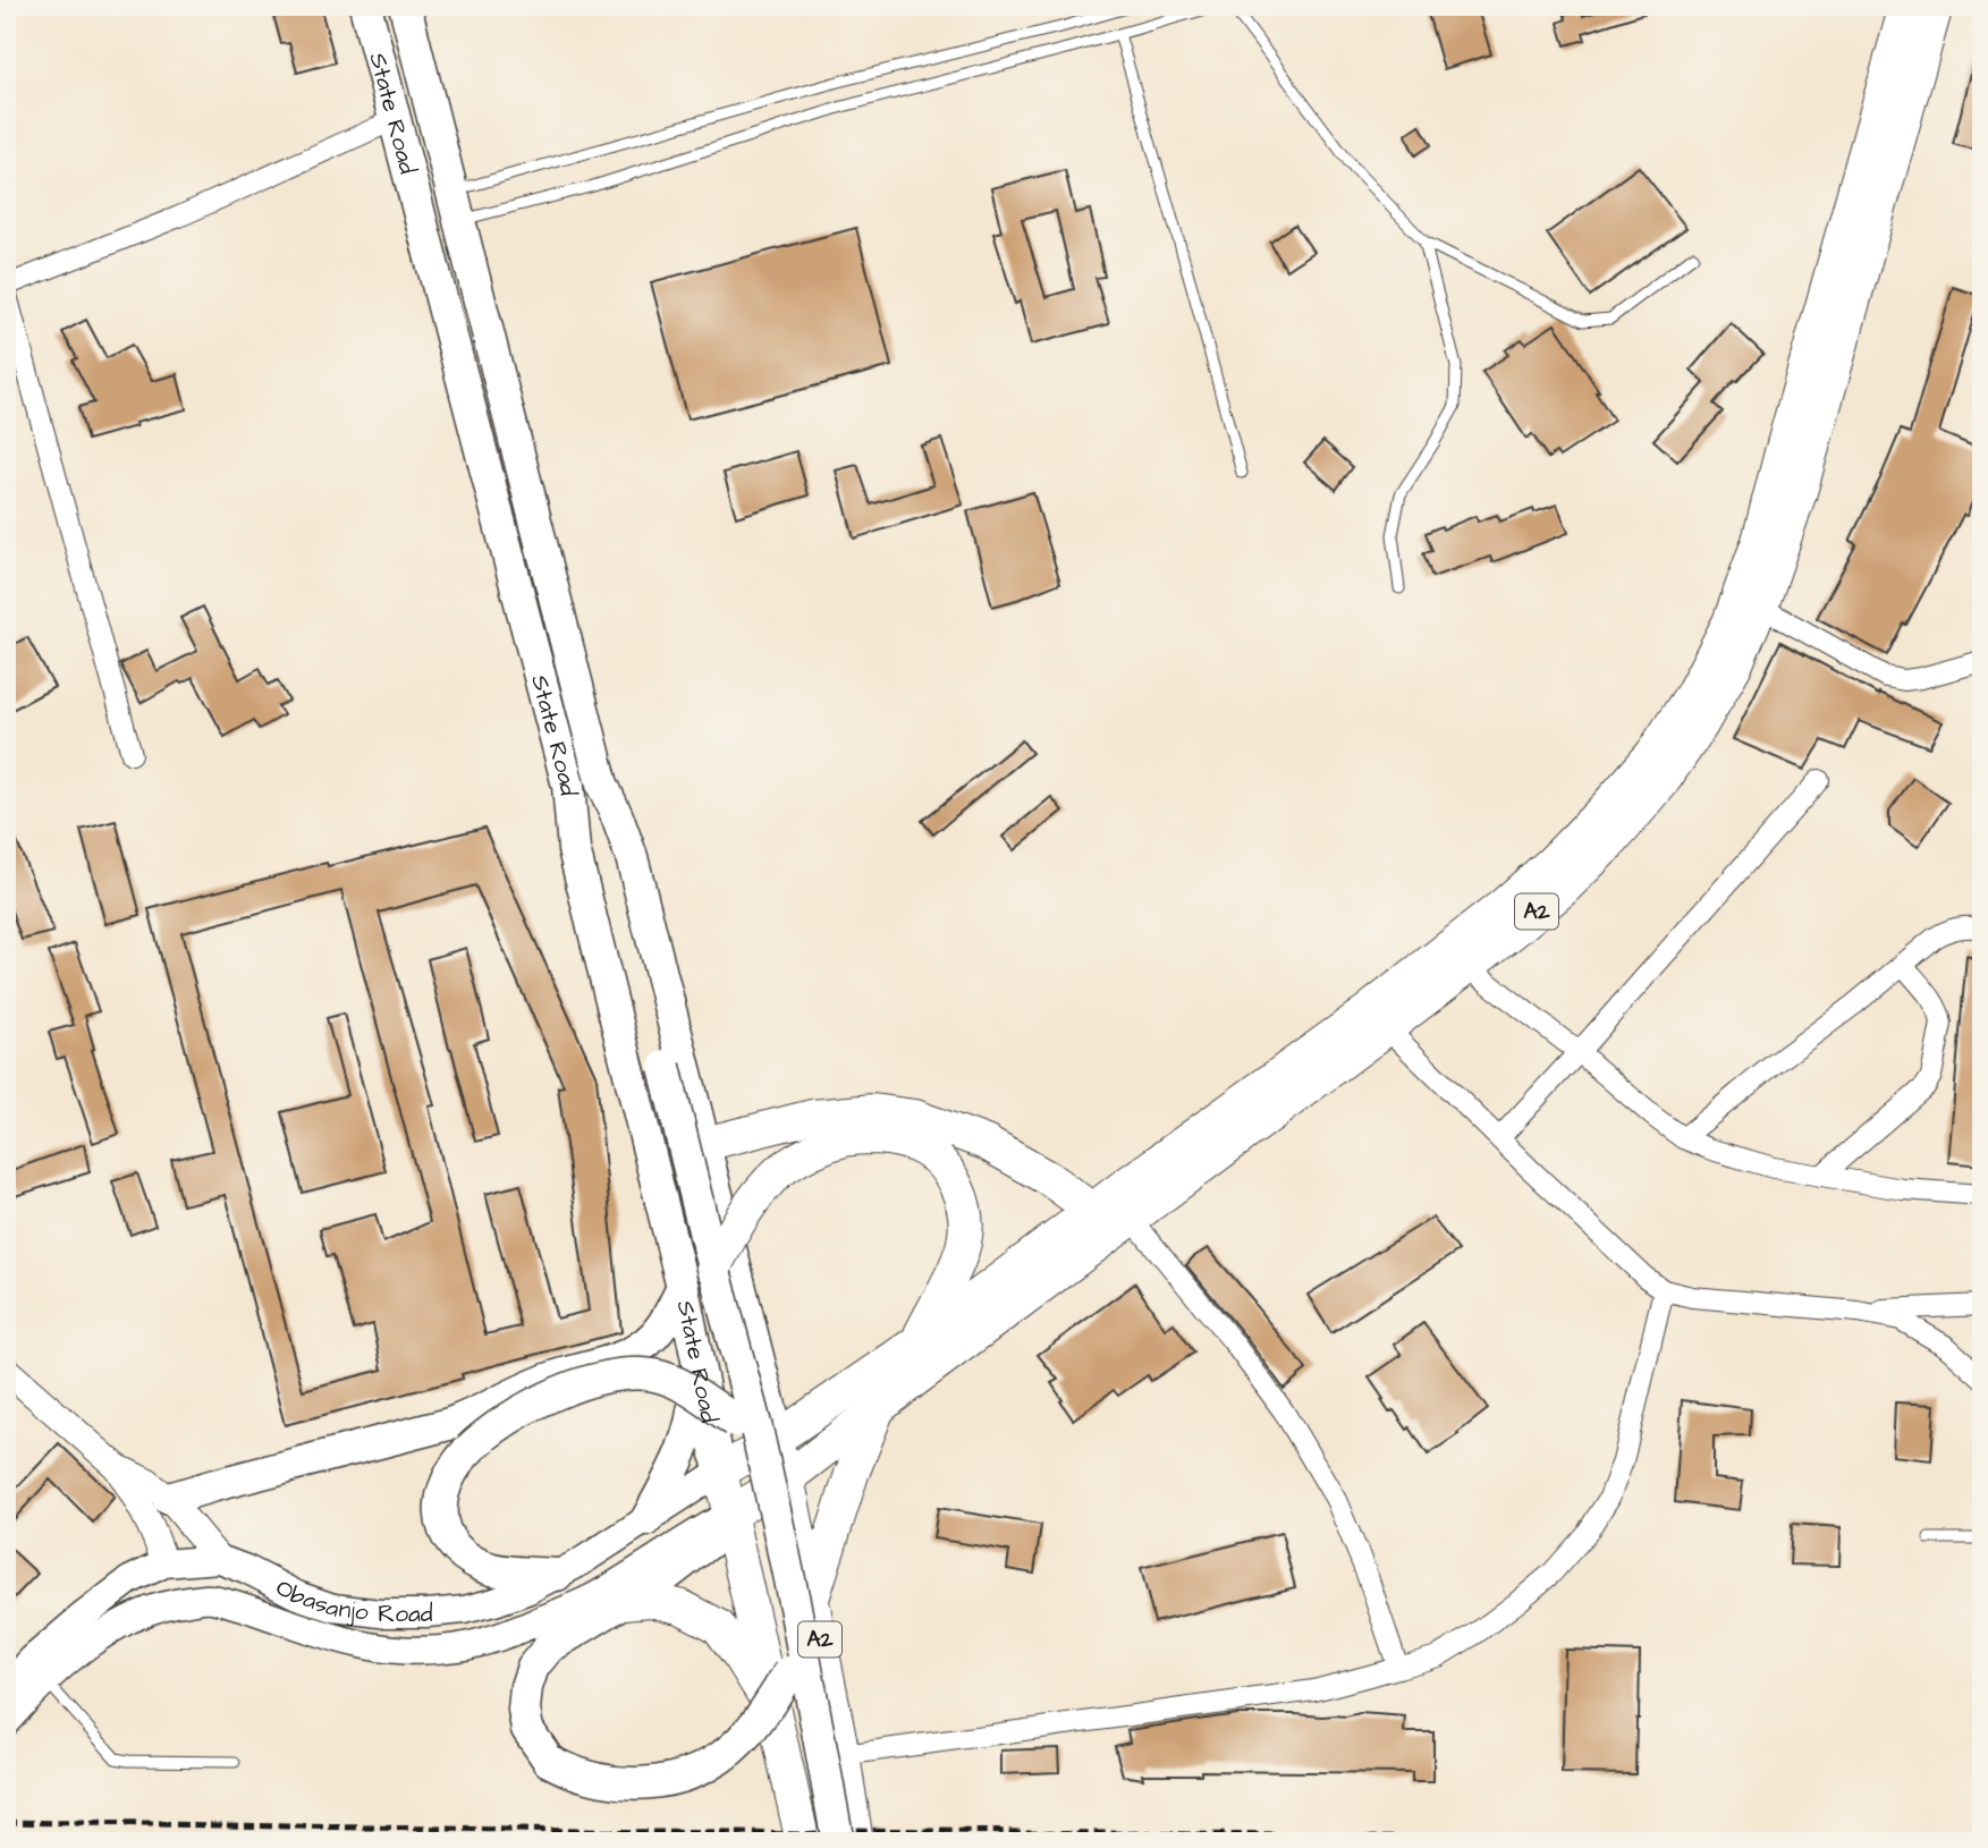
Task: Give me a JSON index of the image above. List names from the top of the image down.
{
  "streets": {
    "highway": ["A2"],
    "main road": ["State Road", "Obasanjo Road"]
  },
  "crossings": [
    ["State Road", "A2"],
    ["State Road", "Obasanjo Road"],
    ["A2", "Obasanjo Road"]
  ]
}
